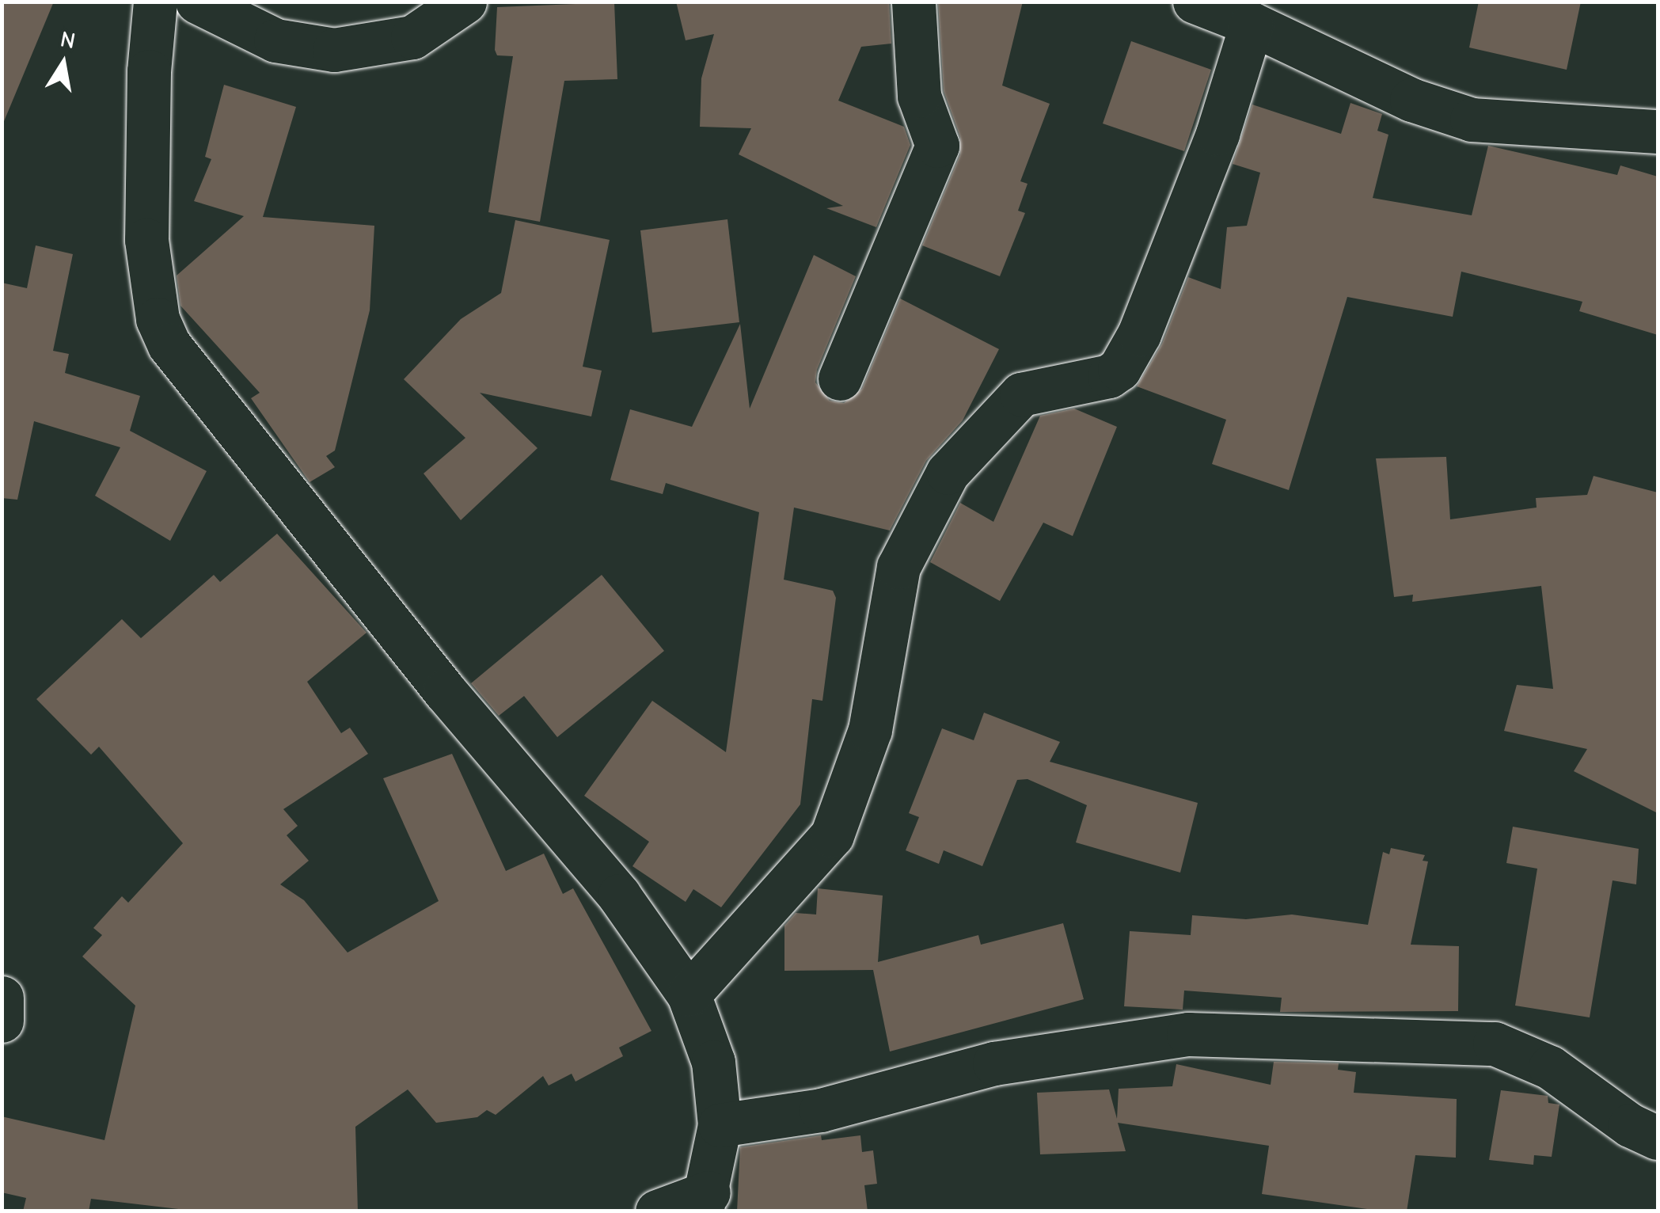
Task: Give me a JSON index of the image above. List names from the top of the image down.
{
  "north": "top"
}
